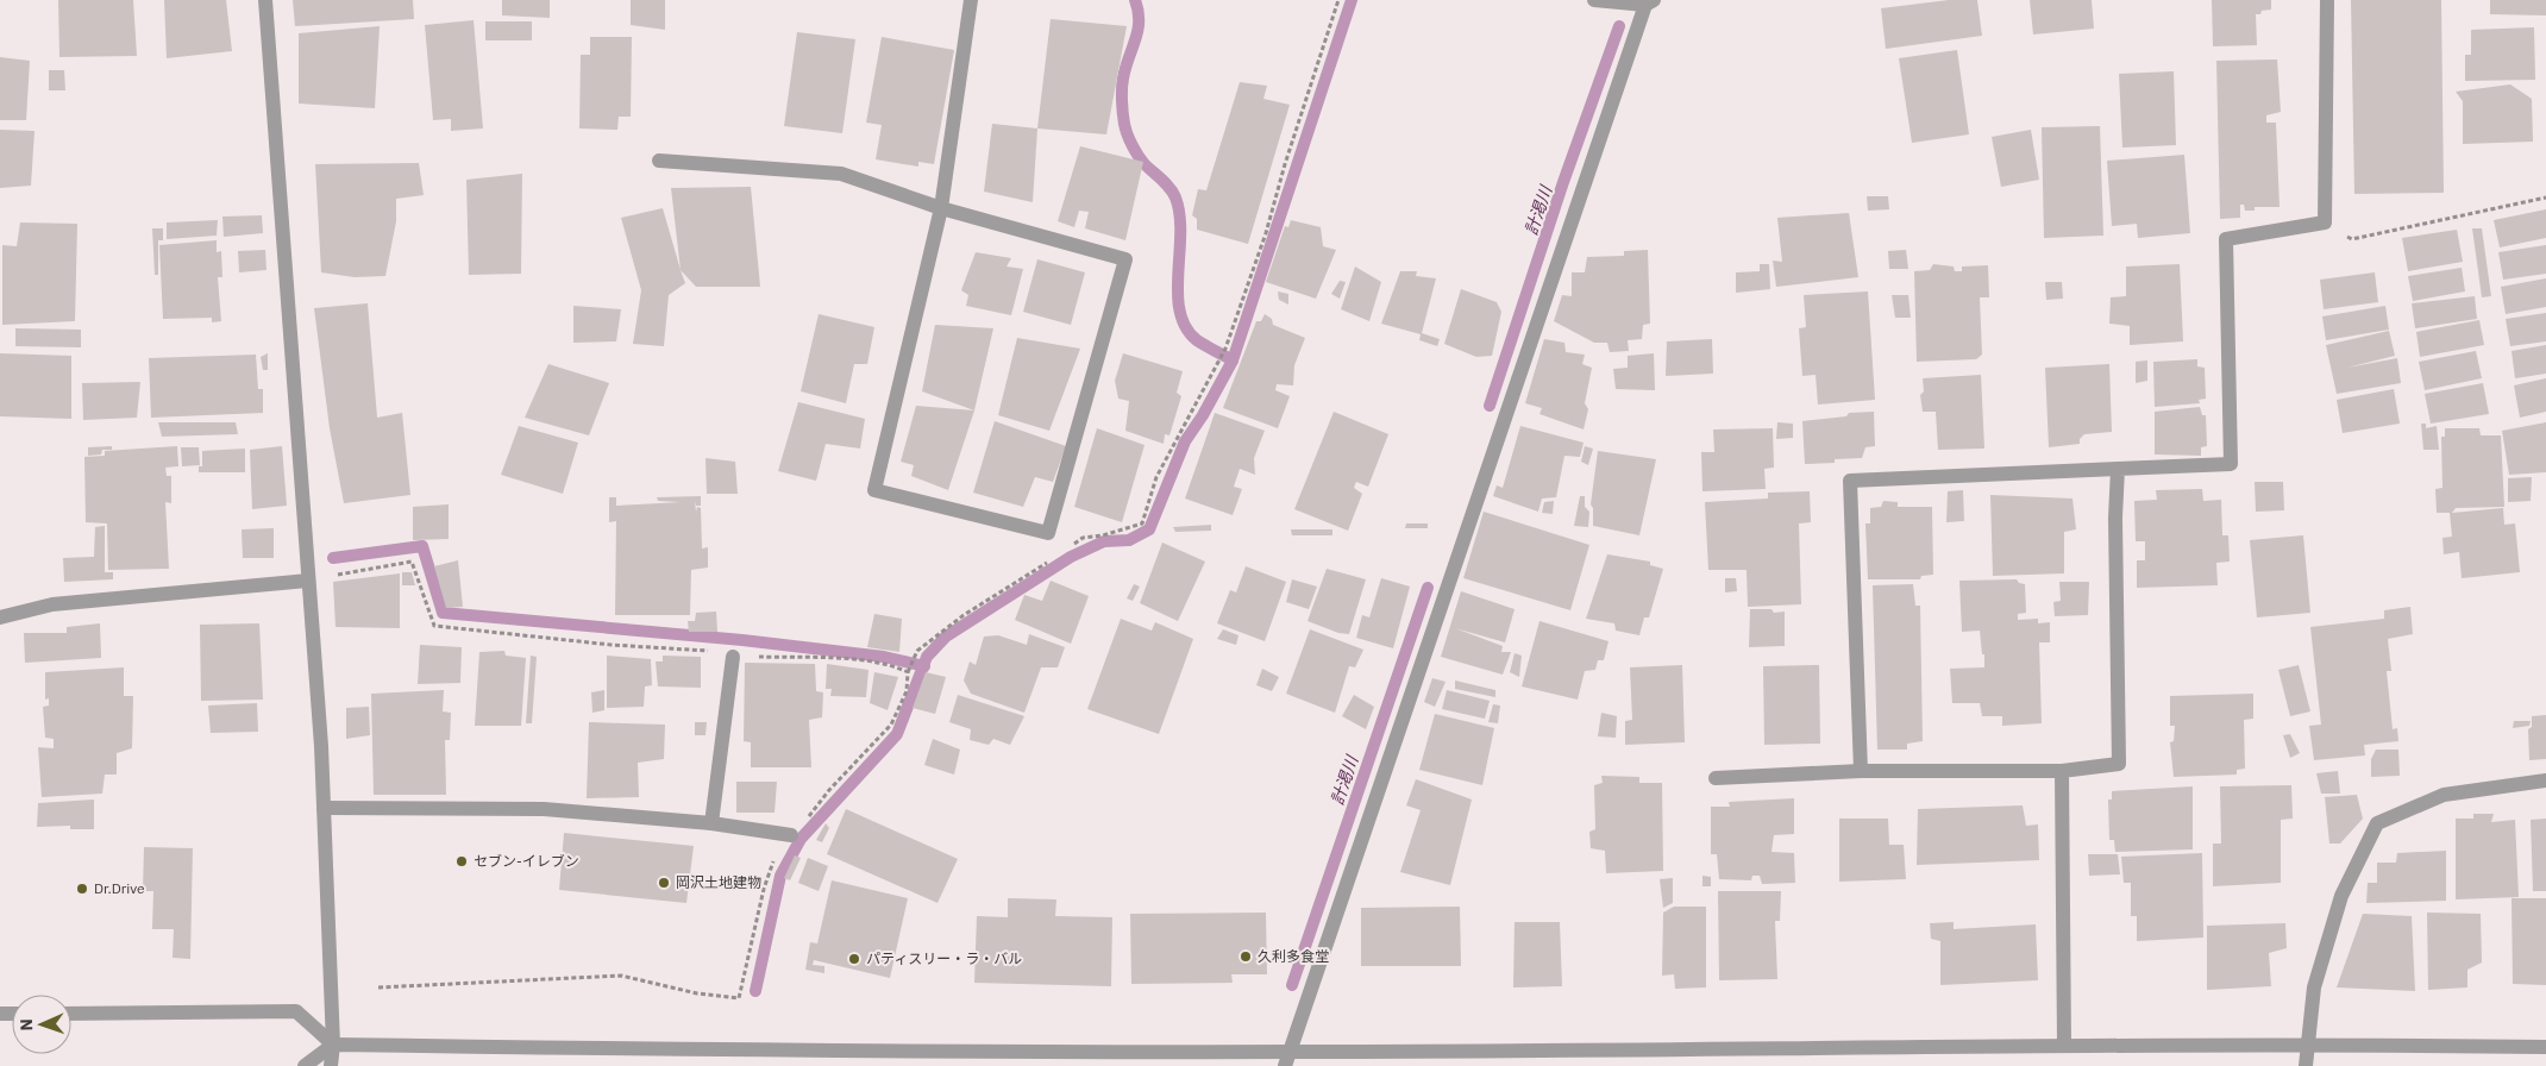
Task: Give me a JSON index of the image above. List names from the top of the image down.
{
  "water": ["計渇川"],
  "places": [
    "セブン-イレブン",
    "岡沢土地建物",
    "Dr.Drive",
    "久利多食堂",
    "パティスリー・ラ・バル"
  ],
  "north": "left"
}
